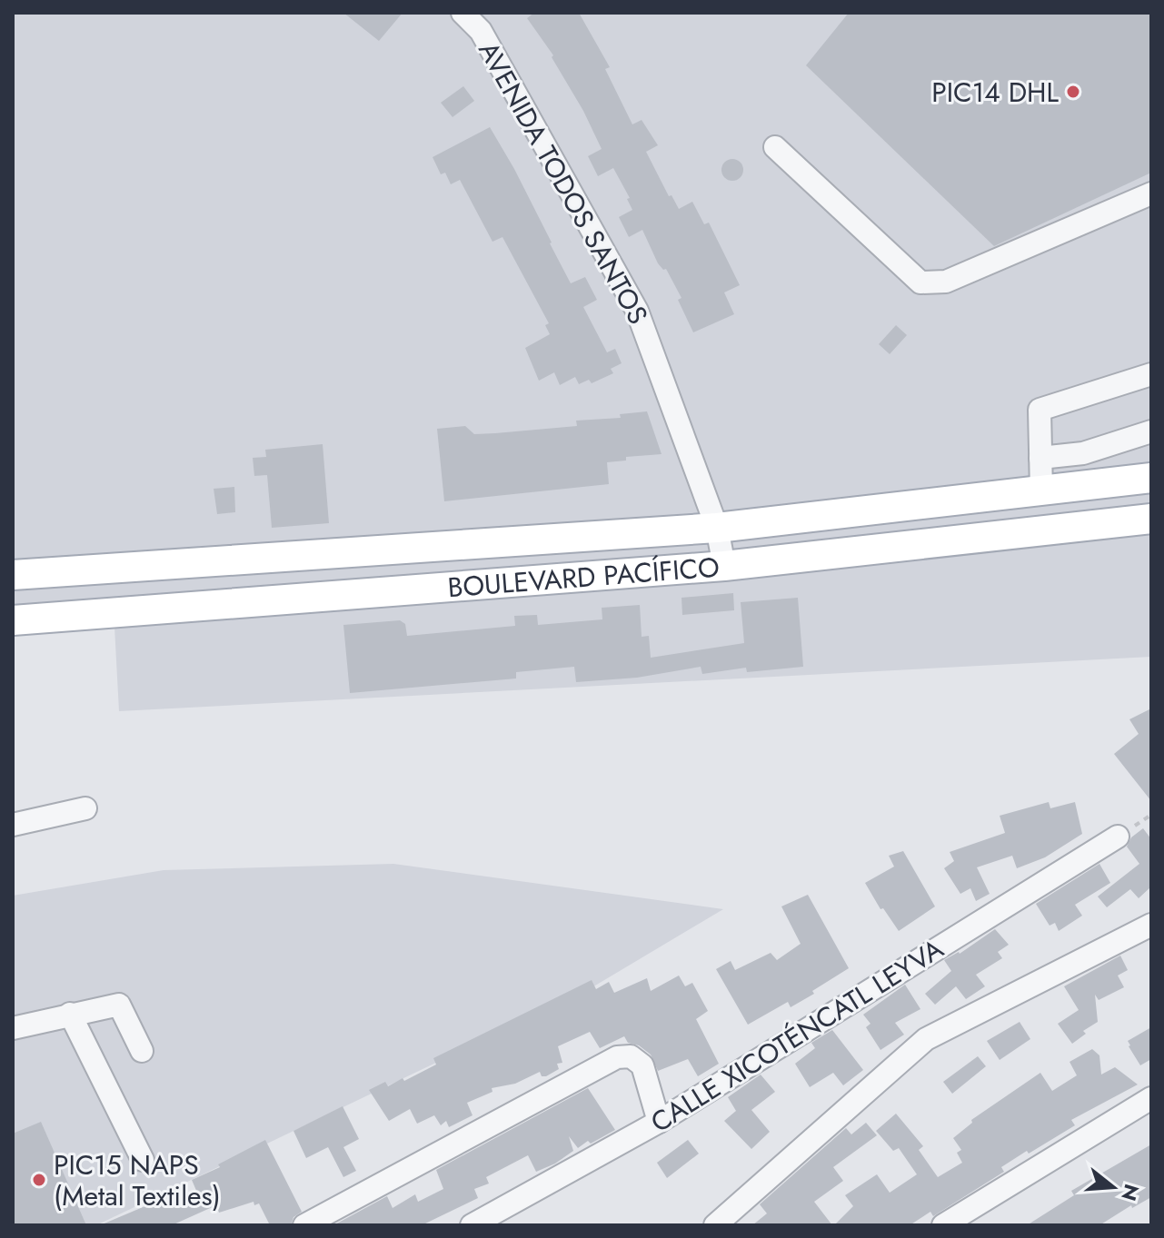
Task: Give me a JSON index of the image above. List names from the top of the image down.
{
  "streets": {
    "main road": ["BOULEVARD PACÍFICO"],
    "street": ["AVENIDA TODOS SANTOS", "CALLE XICOTÉNCATL LEYVA"]
  },
  "crossings": [
    ["AVENIDA TODOS SANTOS", "BOULEVARD PACÍFICO"]
  ],
  "places": ["PIC14 DHL", "PIC15 NAPS (Metal Textiles)"],
  "north": "right"
}
